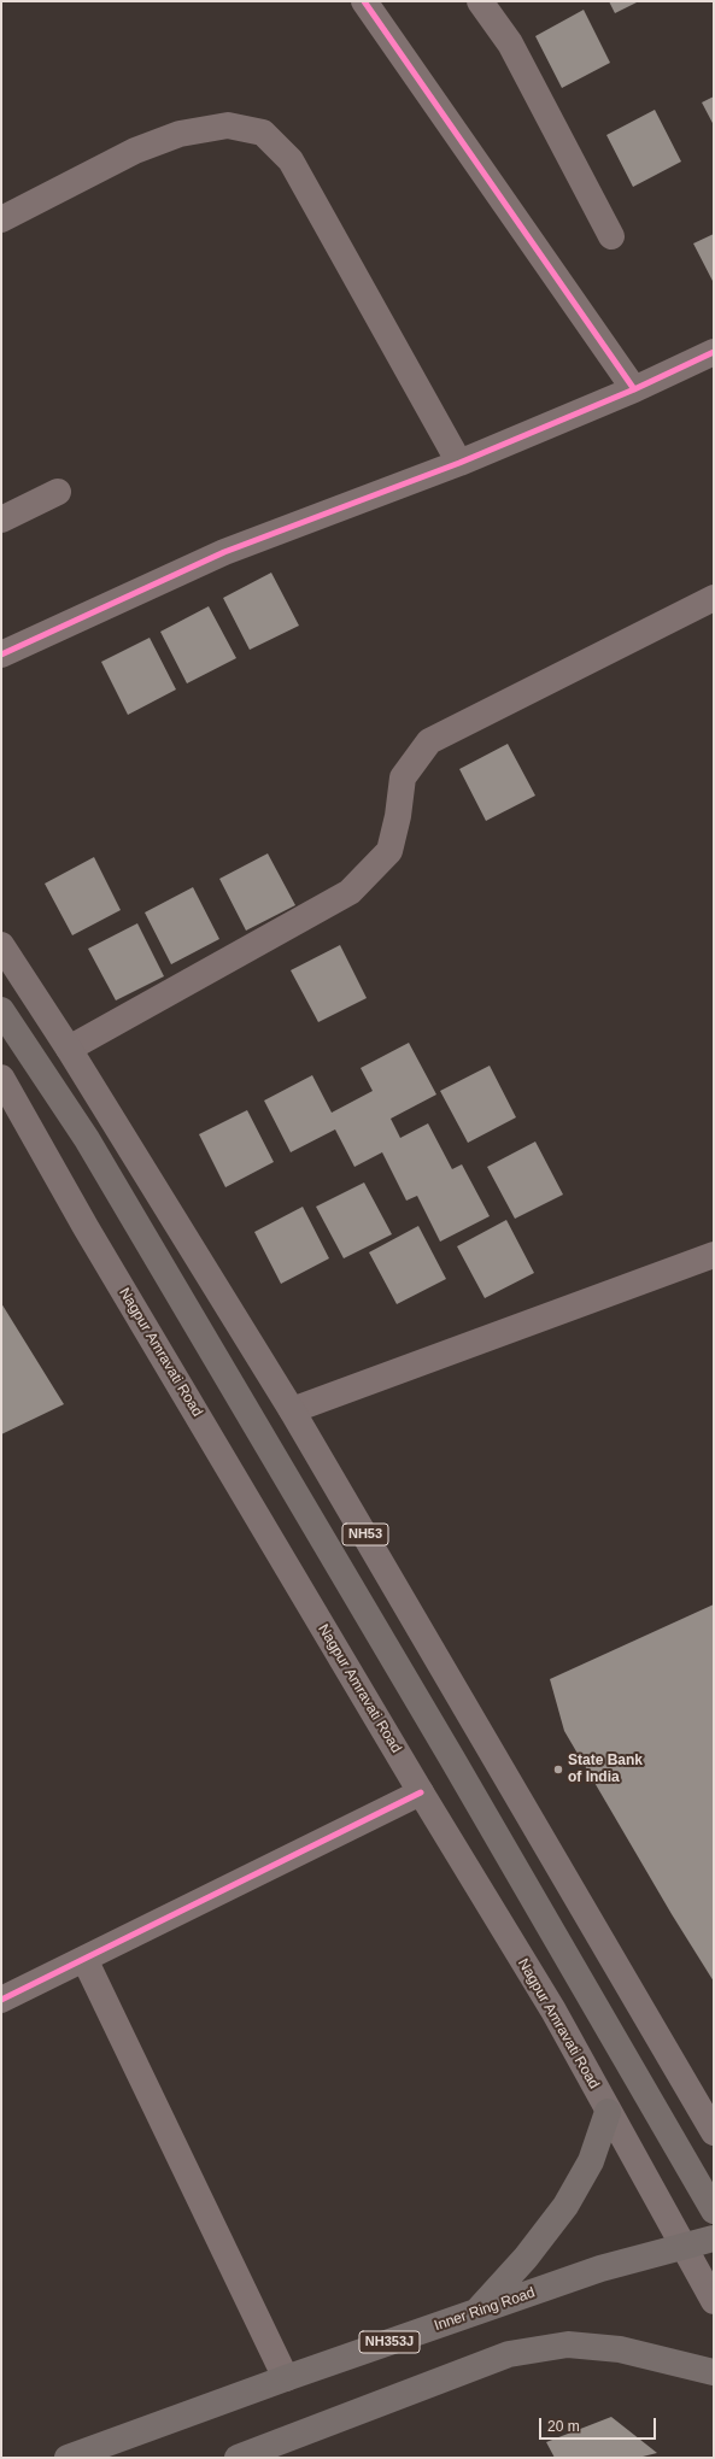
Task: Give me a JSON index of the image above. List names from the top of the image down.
{
  "streets": {
    "highway": ["Inner Ring Road", "NH353J"],
    "main road": ["Nagpur Amravati Road", "NH53"]
  },
  "crossings": [
    ["Nagpur Amravati Road", "Inner Ring Road"]
  ],
  "places": ["State Bank of India"],
  "scale_bar": "20 m"
}
